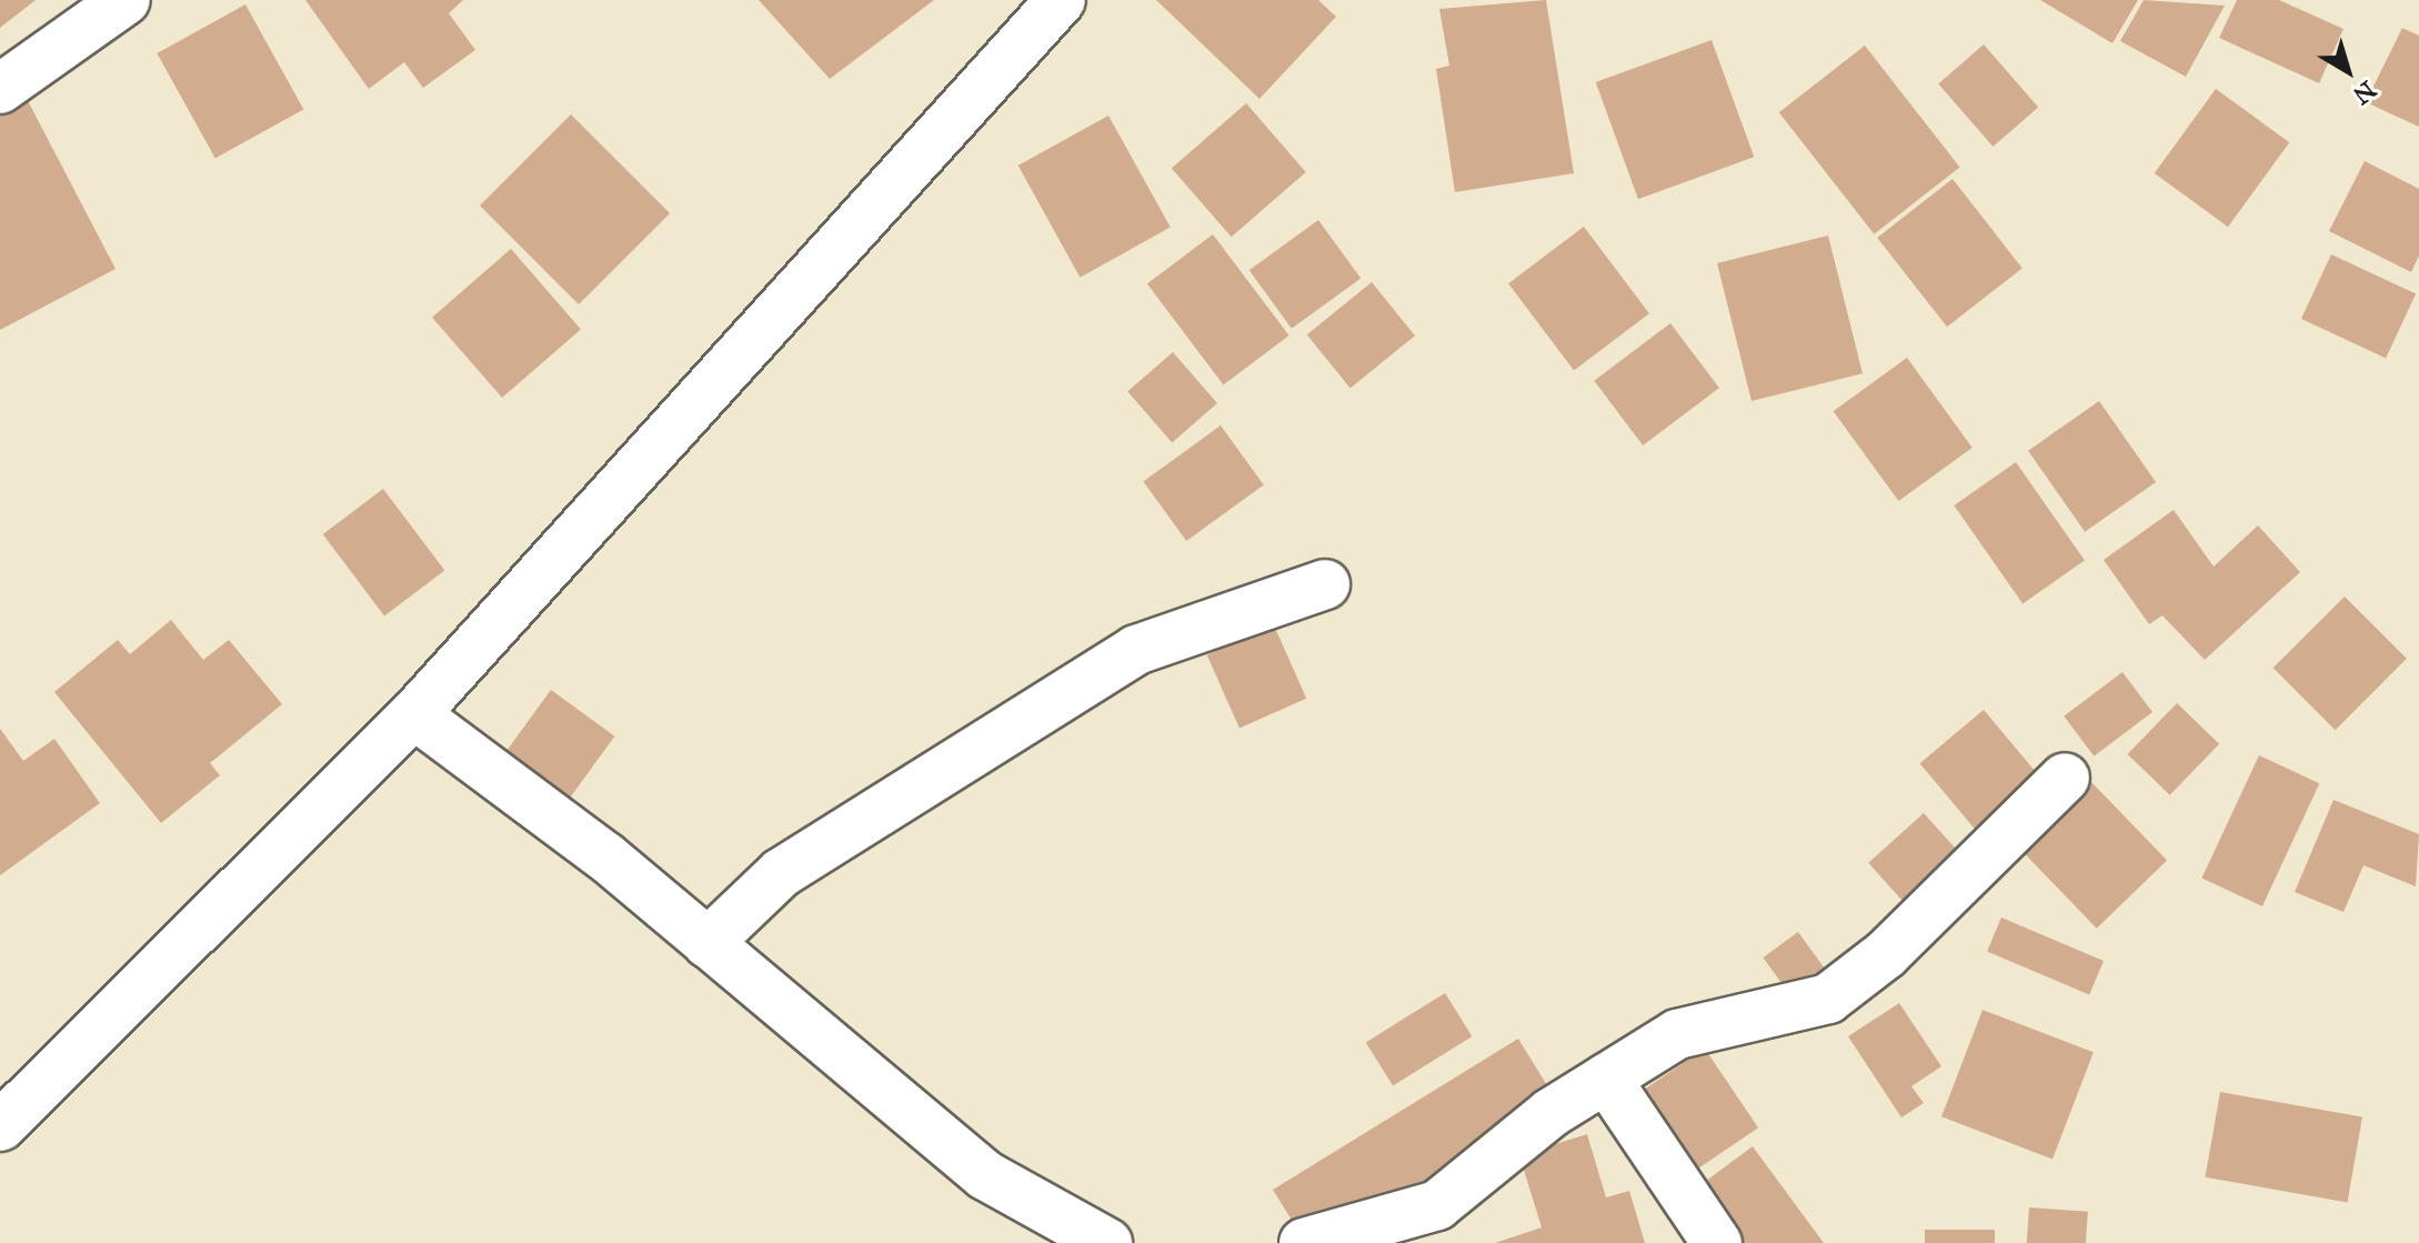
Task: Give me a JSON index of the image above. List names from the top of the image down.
{
  "north": "bottom right"
}
